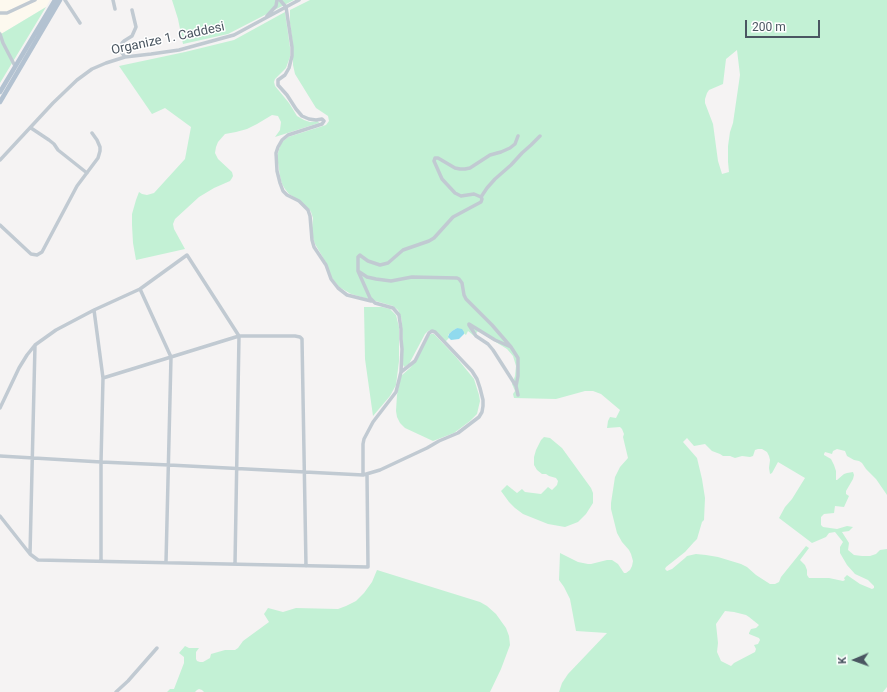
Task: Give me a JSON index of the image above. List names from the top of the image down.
{
  "streets": {
    "street": ["Organize 1. Caddesi"]
  },
  "scale_bar": "200 m",
  "north": "left"
}
